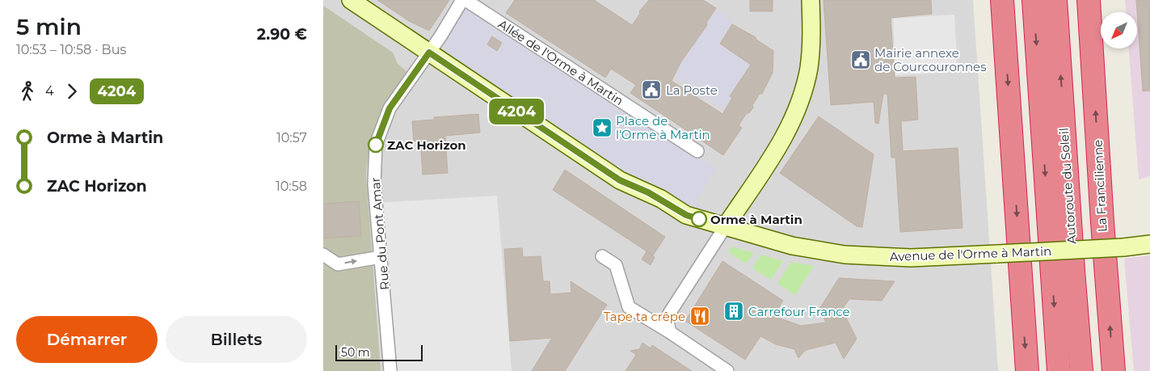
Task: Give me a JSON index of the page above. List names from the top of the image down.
{
  "streets": {
    "highway": ["Autoroute du Soleil", "La Francilienne"],
    "main road": ["Avenue de l'Orme à Martin"],
    "street": ["Allée de l'Orme à Martin", "Rue du Pont Amar"]
  },
  "crossings": [
    ["Rue du Pont Amar", "Avenue de l'Orme à Martin"]
  ],
  "places": {
    "public building": ["Mairie annexe de Courcouronnes", "La Poste"],
    "place": ["Place de l'Orme à Martin"],
    "other": ["ZAC Horizon", "Orme à Martin"],
    "building": ["Carrefour France"],
    "restaurant": ["Tape ta crêpe"]
  },
  "lines": ["bus line 4204"],
  "scale_bar": "50 m",
  "north": "bottom left",
  "page": {
    "heading": ["5 min", "10:53 – 10:58 · Bus", "2.90 €"],
    "on_map": "4204",
    "legs": ["4", "4204"],
    "list": [
      {
        "name": "Orme à Martin",
        "value": "10:57"
      },
      {
        "name": "ZAC Horizon",
        "value": "10:58"
      }
    ],
    "buttons": ["Démarrer", "Billets"],
    "scale": "50 m"
  }
}
